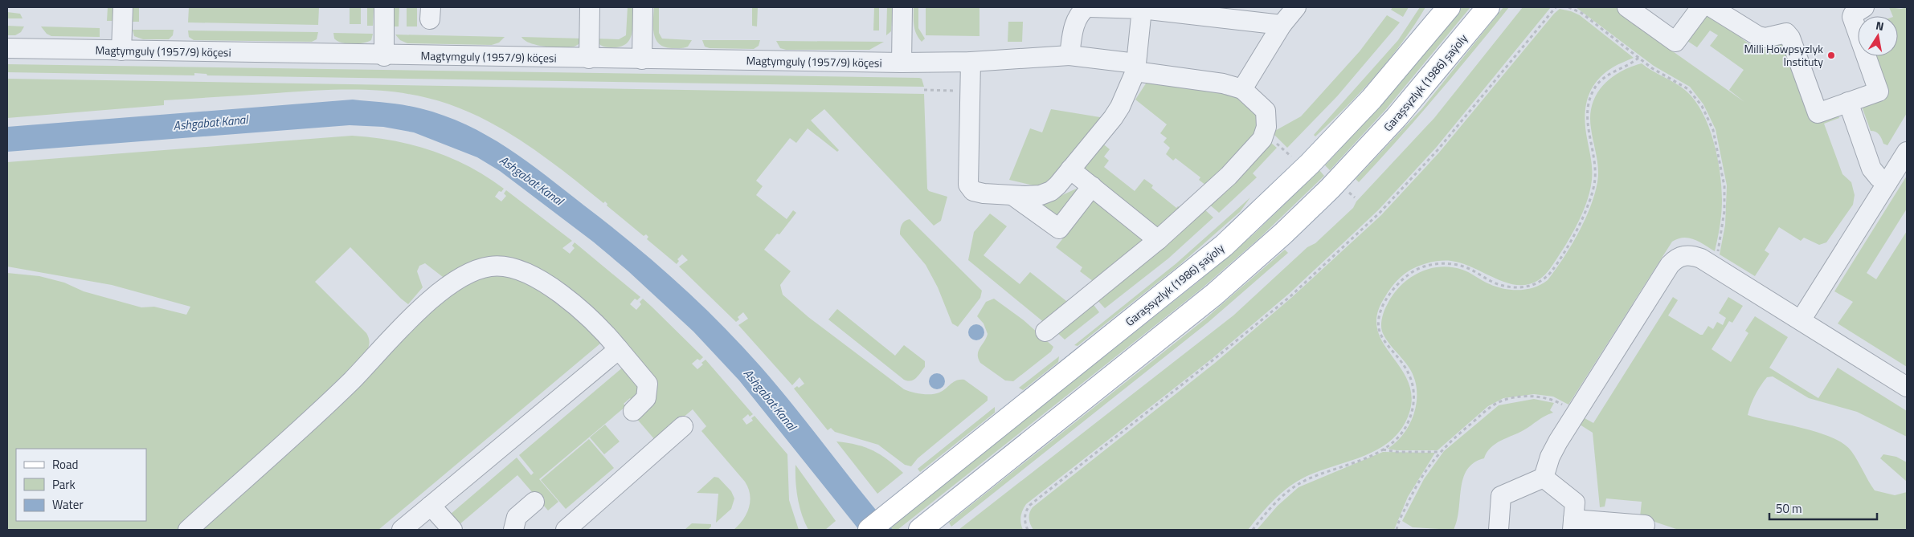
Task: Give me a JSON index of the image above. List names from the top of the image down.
{
  "streets": {
    "main road": ["Garaşsyzlyk (1986) şaýoly"],
    "street": ["Magtymguly (1957/9) köçesi"]
  },
  "water": ["Ashgabat Kanal"],
  "places": ["Milli Howpsyzlyk Instituty"],
  "legend": ["Road", "Park", "Water"],
  "scale_bar": "50 m",
  "north": "top"
}
